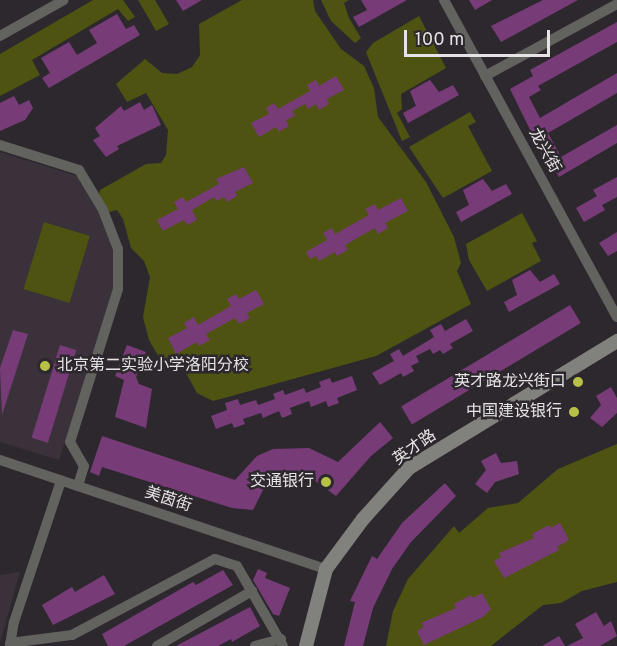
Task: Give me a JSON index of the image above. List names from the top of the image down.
{
  "streets": {
    "main road": ["英才路"],
    "street": ["龙兴街", "美茵街"]
  },
  "crossings": [
    ["英才路", "美茵街"]
  ],
  "places": [
    "北京第二实验小学洛阳分校",
    "英才路龙兴街口",
    "中国建设银行",
    "交通银行"
  ],
  "scale_bar": "100 m"
}
